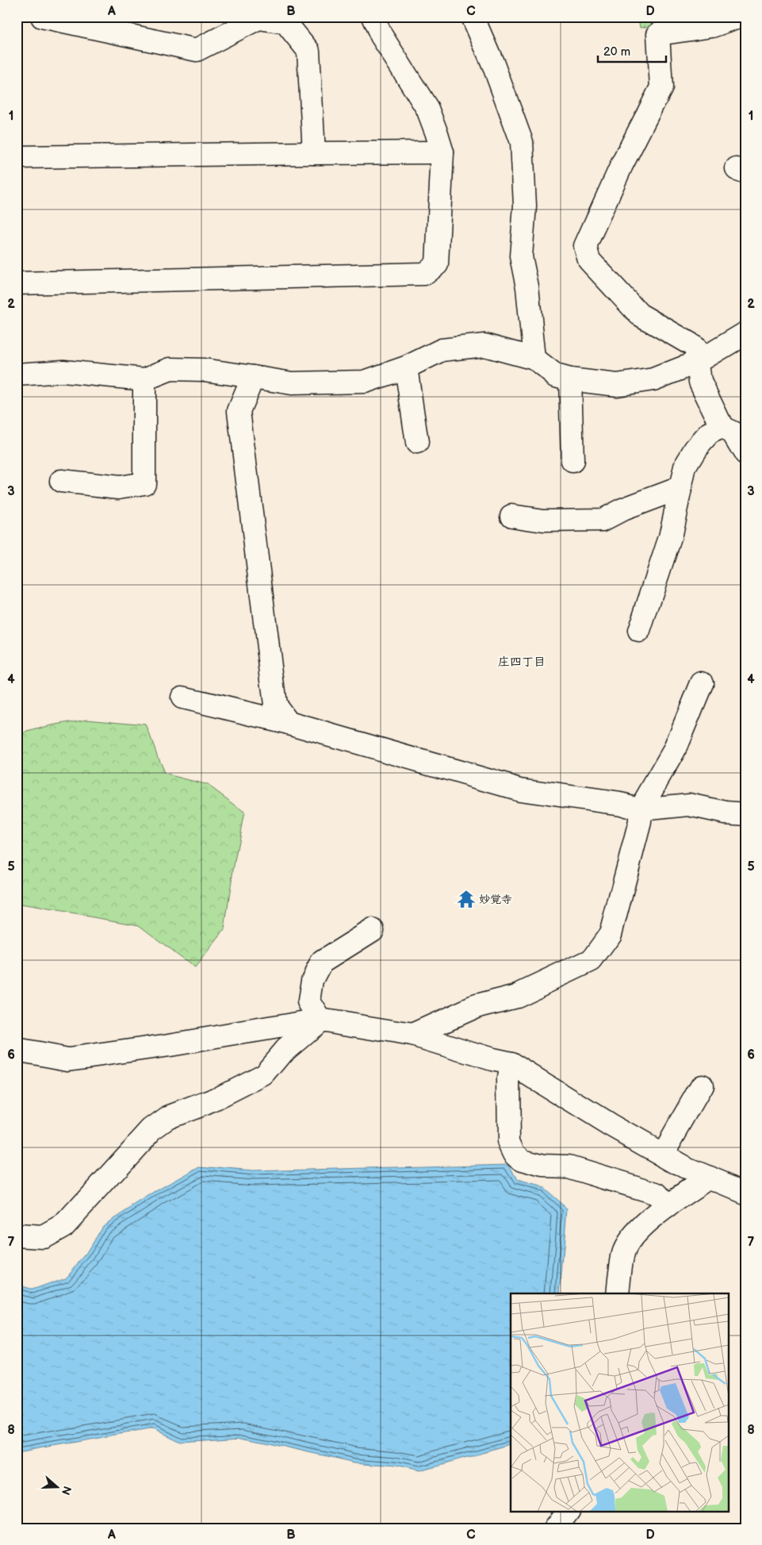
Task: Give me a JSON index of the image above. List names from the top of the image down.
{
  "districts": ["庄四丁目"],
  "places": {
    "temple": ["妙覚寺"]
  },
  "scale_bar": "20 m",
  "north": "right",
  "grid": {
    "columns": [
      "A",
      "B",
      "C",
      "D"
    ],
    "rows": [
      "1",
      "2",
      "3",
      "4",
      "5",
      "6",
      "7",
      "8"
    ]
  }
}
